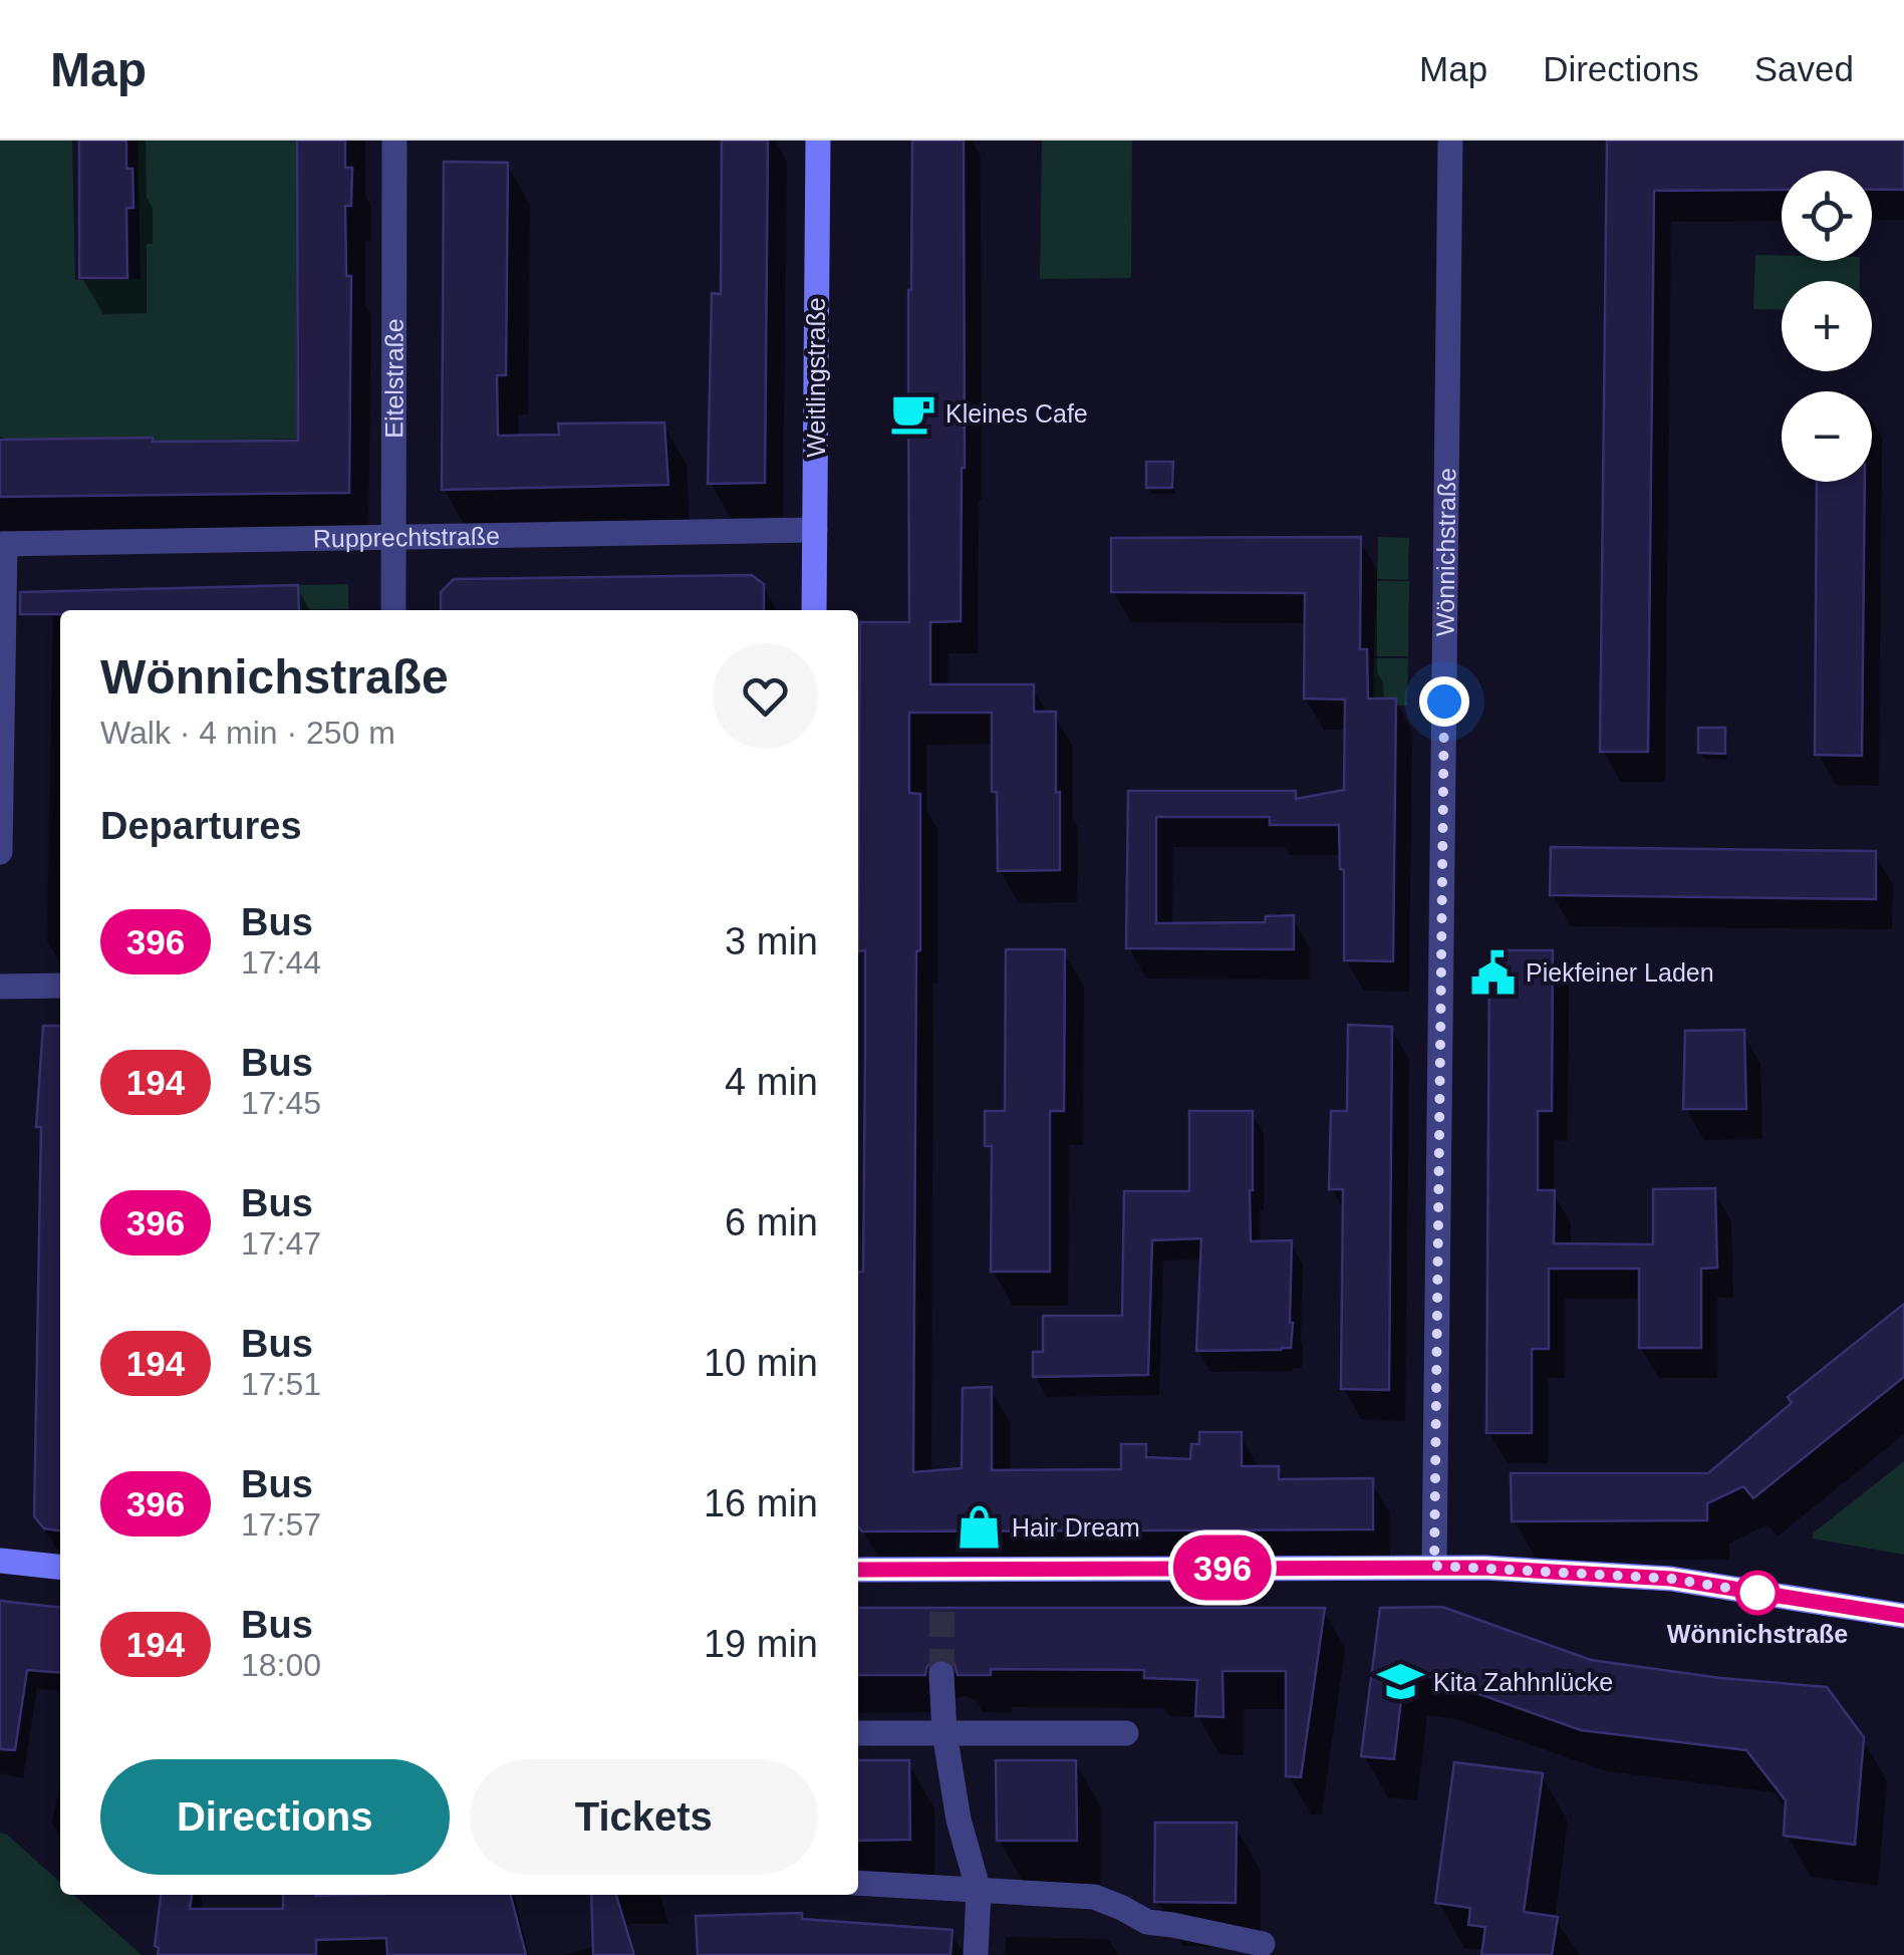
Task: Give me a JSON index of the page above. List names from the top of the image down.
{
  "streets": {
    "street": [
      "Eitelstraße",
      "Weitlingstraße",
      "Rupprechtstraße",
      "Wönnichstraße"
    ]
  },
  "crossings": [
    ["Eitelstraße", "Rupprechtstraße"],
    ["Weitlingstraße", "Rupprechtstraße"]
  ],
  "places": {
    "cafe": ["Kleines Cafe"],
    "public building": ["Piekfeiner Laden"],
    "shop": ["Hair Dream"],
    "other": ["Wönnichstraße"],
    "school or university": ["Kita Zahhnlücke"]
  },
  "lines": ["bus line 396"],
  "page": {
    "header": "Map",
    "nav": ["Map", "Directions", "Saved"],
    "on_map": "396",
    "map_buttons": ["+", "−"],
    "heading": [
      ["Wönnichstraße", "Walk · 4 min · 250 m"],
      "Departures"
    ],
    "list": [
      {
        "mark": "396",
        "name": "Bus",
        "note": "17:44",
        "value": "3 min"
      },
      {
        "mark": "194",
        "name": "Bus",
        "note": "17:45",
        "value": "4 min"
      },
      {
        "mark": "396",
        "name": "Bus",
        "note": "17:47",
        "value": "6 min"
      },
      {
        "mark": "194",
        "name": "Bus",
        "note": "17:51",
        "value": "10 min"
      },
      {
        "mark": "396",
        "name": "Bus",
        "note": "17:57",
        "value": "16 min"
      },
      {
        "mark": "194",
        "name": "Bus",
        "note": "18:00",
        "value": "19 min"
      }
    ],
    "buttons": ["Directions", "Tickets"]
  }
}
